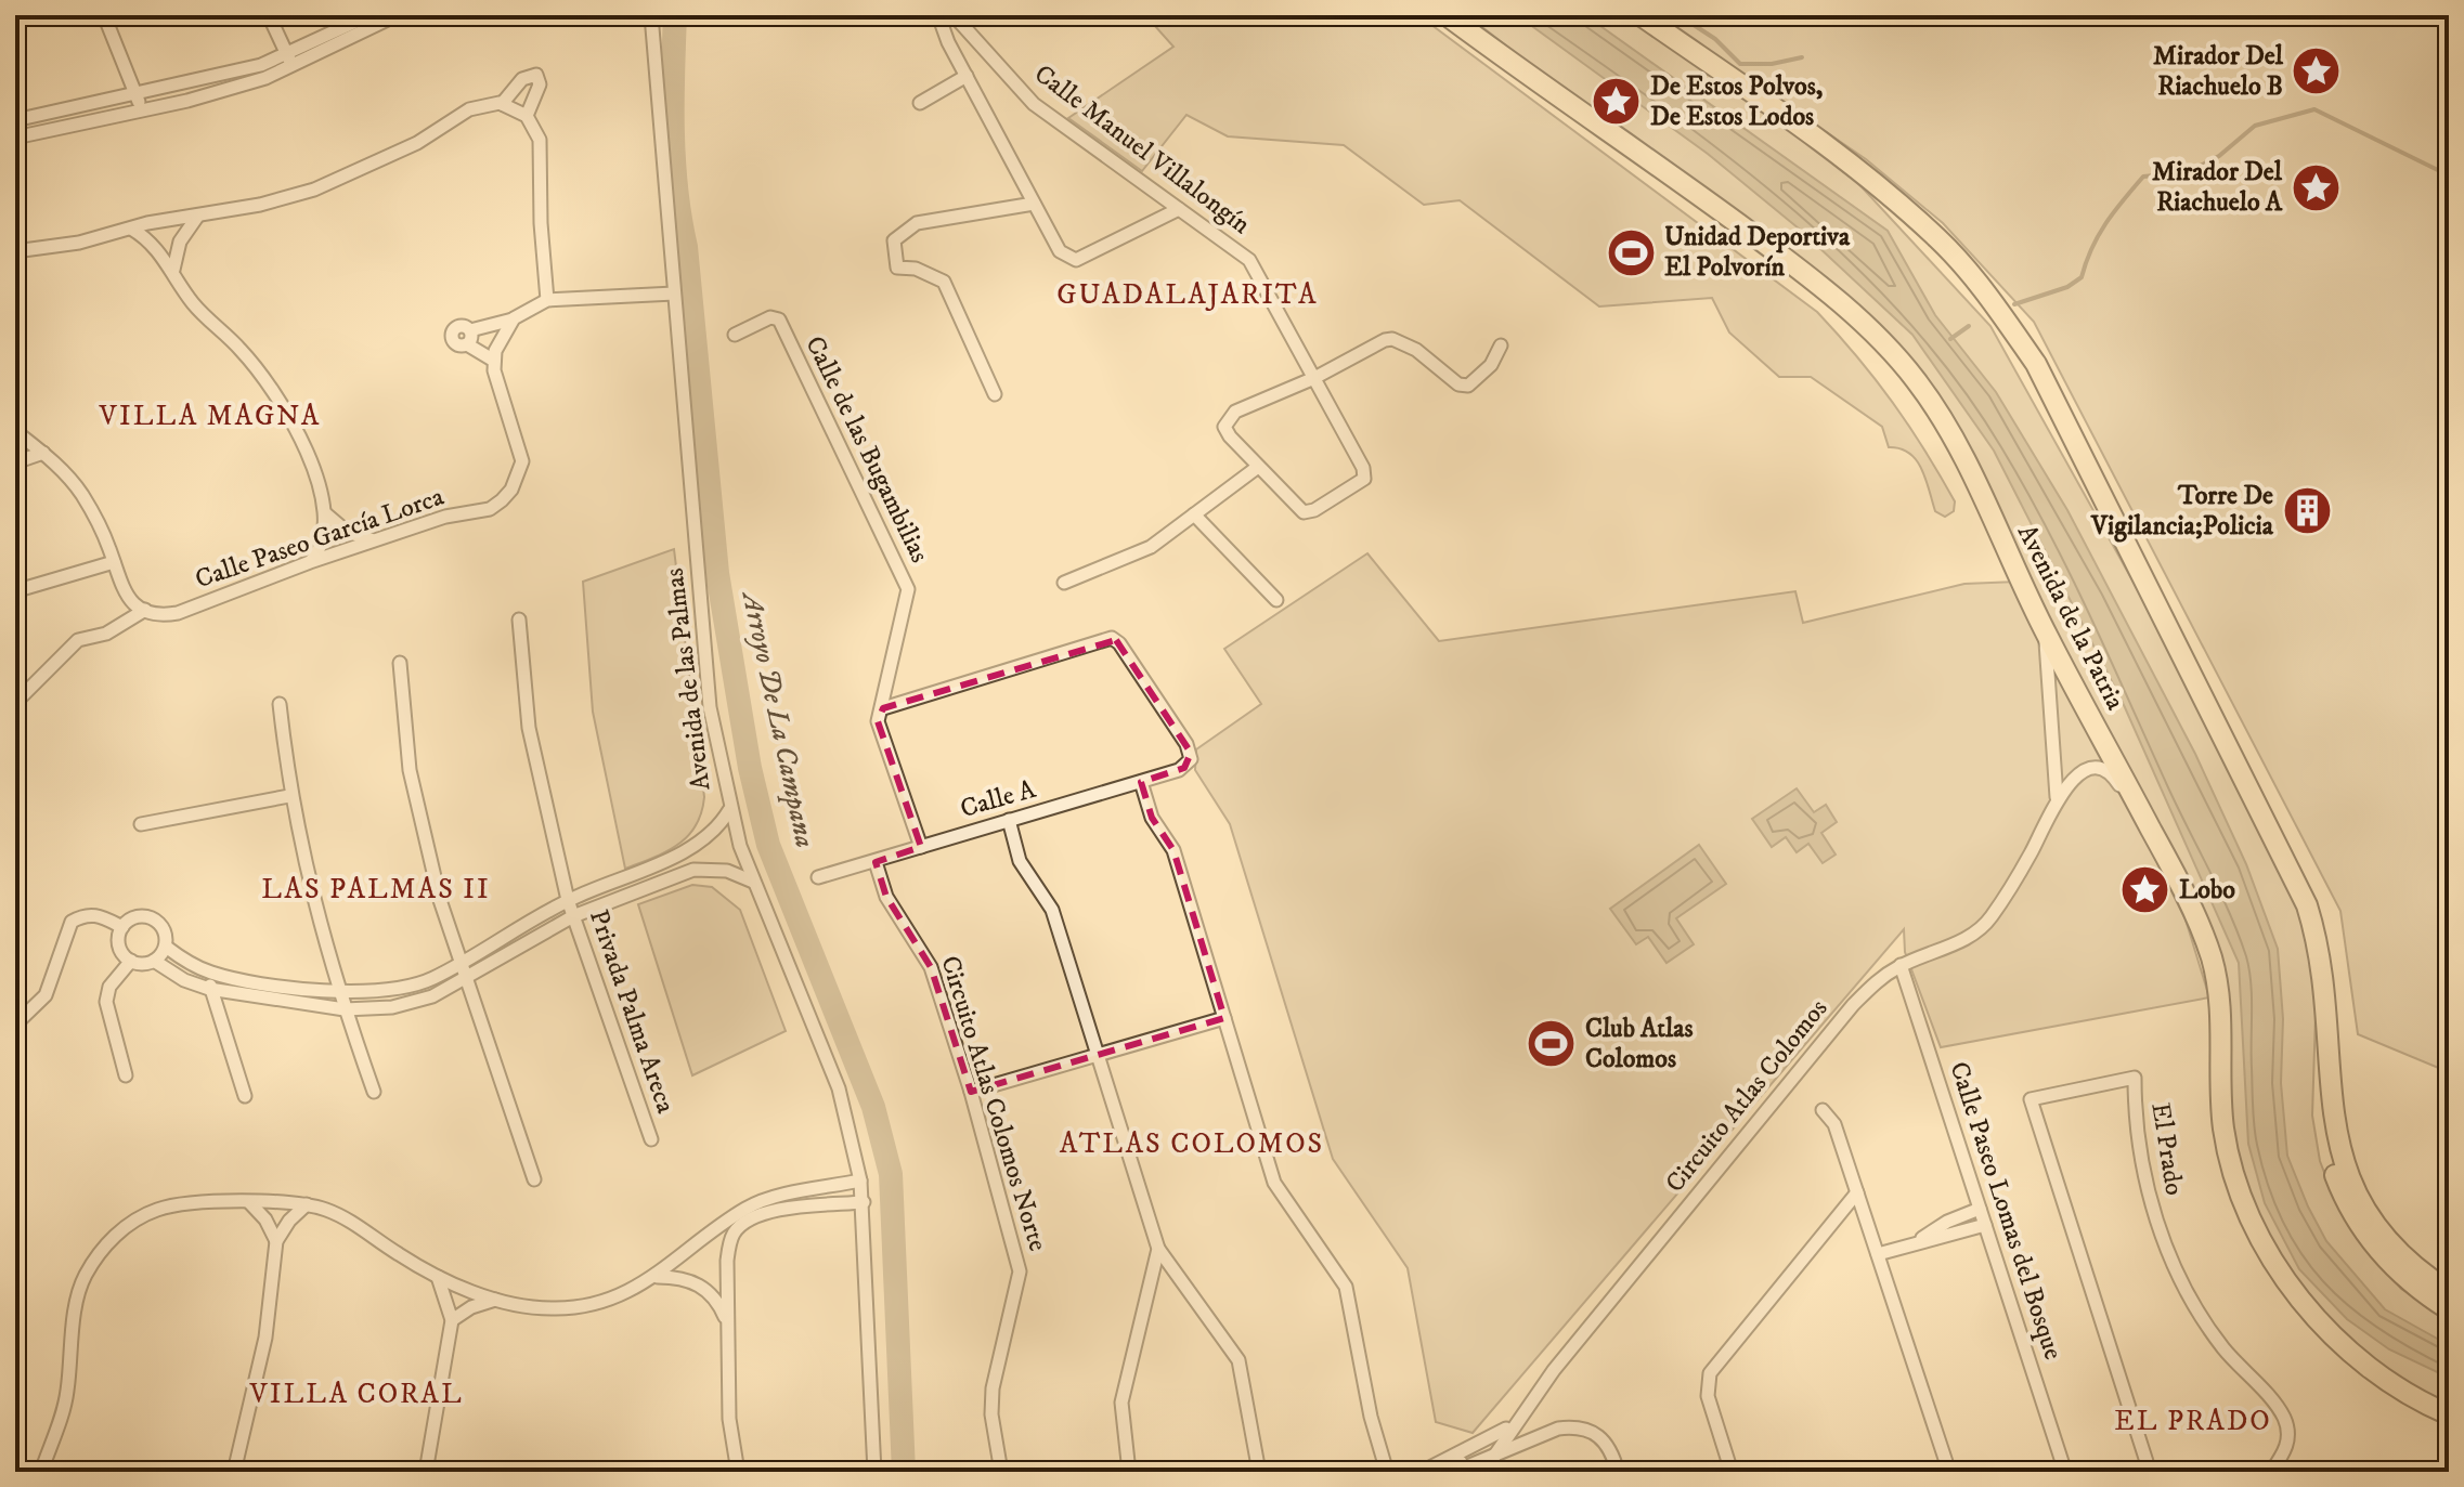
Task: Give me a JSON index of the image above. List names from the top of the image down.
{
  "streets": {
    "main road": ["Avenida de la Patria"],
    "street": [
      "Calle Manuel Villalongín",
      "Calle de las Bugambilias",
      "Calle Paseo García Lorca",
      "Avenida de las Palmas",
      "Calle A",
      "Privada Palma Areca",
      "Circuito Atlas Colomos",
      "Circuito Atlas Colomos Norte",
      "El Prado",
      "Calle Paseo Lomas del Bosque"
    ]
  },
  "crossings": [
    ["Calle de las Bugambilias", "Calle A"],
    ["Avenida de la Patria", "Circuito Atlas Colomos"],
    ["Calle A", "Circuito Atlas Colomos Norte"],
    ["Circuito Atlas Colomos", "Calle Paseo Lomas del Bosque"]
  ],
  "districts": [
    "GUADALAJARITA",
    "VILLA MAGNA",
    "LAS PALMAS II",
    "ATLAS COLOMOS",
    "VILLA CORAL",
    "EL PRADO"
  ],
  "water": ["Arroyo De La Campana"],
  "places": {
    "place": [
      "Mirador Del Riachuelo B",
      "De Estos Polvos, De Estos Lodos",
      "Mirador Del Riachuelo A",
      "Lobo"
    ],
    "sports": ["Unidad Deportiva El Polvorín", "Club Atlas Colomos"],
    "building": ["Torre De Vigilancia;Policia"]
  }
}
